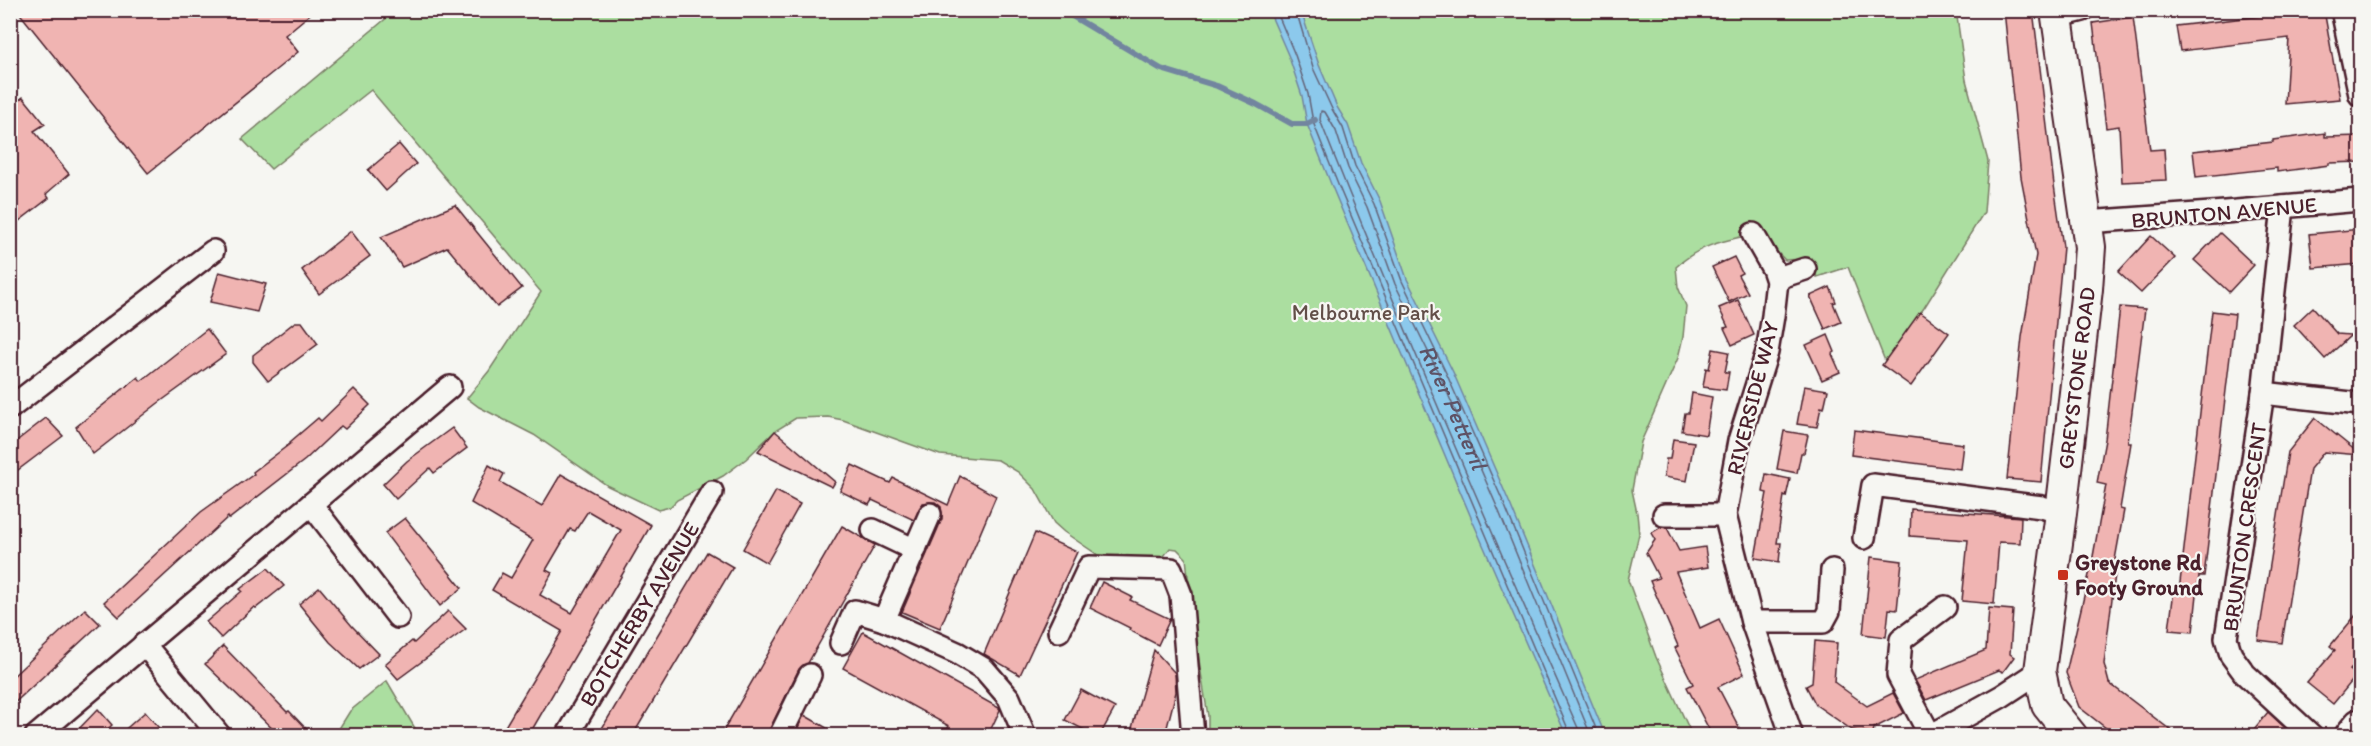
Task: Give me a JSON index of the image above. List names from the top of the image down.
{
  "streets": {
    "street": [
      "BRUNTON AVENUE",
      "GREYSTONE ROAD",
      "RIVERSIDE WAY",
      "BRUNTON CRESCENT",
      "BOTCHERBY AVENUE"
    ]
  },
  "crossings": [
    ["BRUNTON AVENUE", "GREYSTONE ROAD"],
    ["BRUNTON AVENUE", "BRUNTON CRESCENT"]
  ],
  "water": ["River Petteril"],
  "parks": ["Melbourne Park"],
  "places": {
    "transit": ["Greystone Rd Footy Ground"]
  }
}
